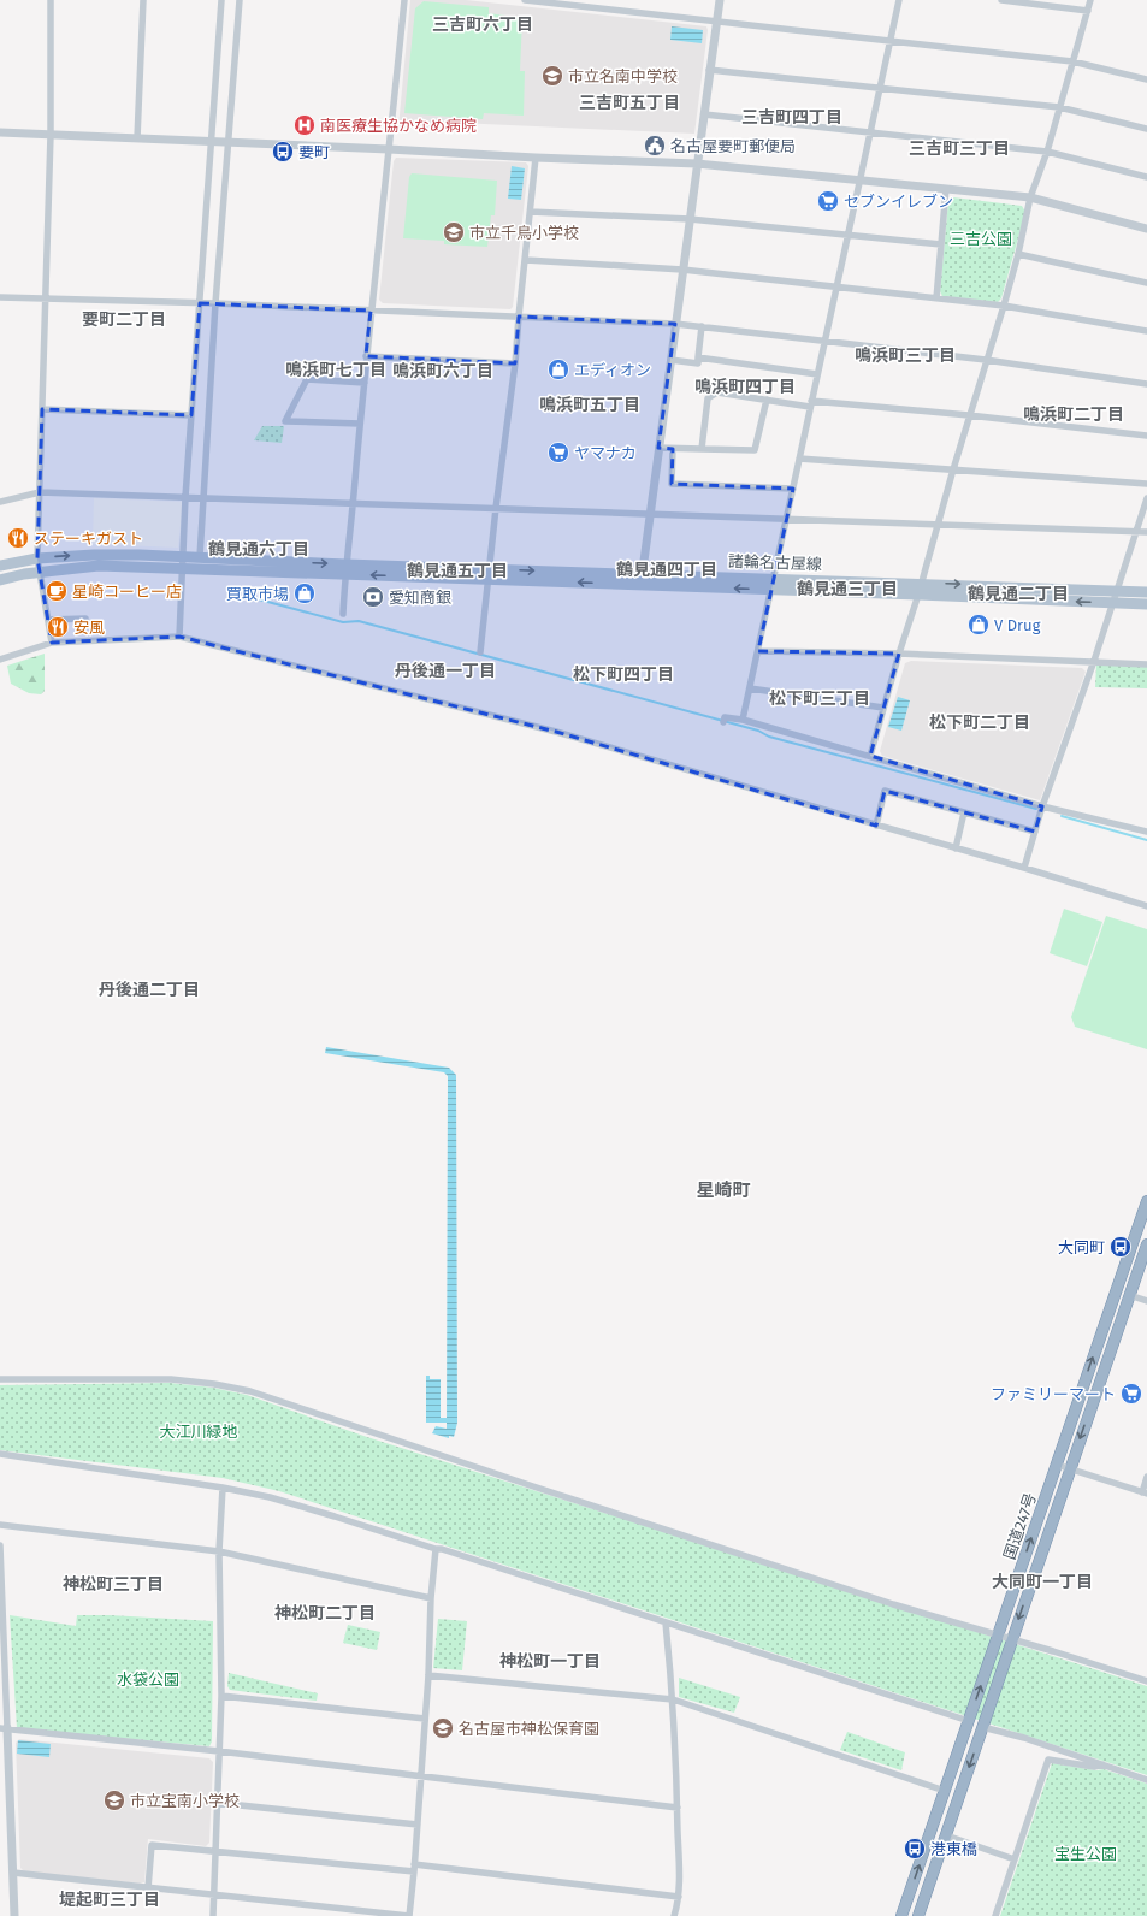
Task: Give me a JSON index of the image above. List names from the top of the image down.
{
  "streets": {
    "highway": ["国道247号"],
    "main road": ["諸輪名古屋線"]
  },
  "districts": [
    "三吉町六丁目",
    "三吉町五丁目",
    "三吉町四丁目",
    "三吉町三丁目",
    "要町二丁目",
    "鳴浜町三丁目",
    "鳴浜町七丁目",
    "鳴浜町六丁目",
    "鳴浜町四丁目",
    "鳴浜町五丁目",
    "鳴浜町二丁目",
    "鶴見通六丁目",
    "鶴見通四丁目",
    "鶴見通五丁目",
    "鶴見通三丁目",
    "鶴見通二丁目",
    "丹後通一丁目",
    "松下町四丁目",
    "松下町三丁目",
    "松下町二丁目",
    "丹後通二丁目",
    "星崎町",
    "大同町一丁目",
    "神松町三丁目",
    "神松町二丁目",
    "神松町一丁目",
    "堤起町三丁目"
  ],
  "parks": [
    "三吉公園",
    "大江川緑地",
    "水袋公園",
    "宝生公園"
  ],
  "places": {
    "school or university": [
      "市立名南中学校",
      "市立千鳥小学校",
      "名古屋市神松保育園",
      "市立宝南小学校"
    ],
    "hospital": ["南医療生協かなめ病院"],
    "public building": ["名古屋要町郵便局"],
    "bus stop": ["要町", "大同町", "港東橋"],
    "supermarket": ["セブンイレブン", "ヤマナカ", "ファミリーマート"],
    "shop": ["エディオン", "買取市場", "V Drug"],
    "restaurant": ["ステーキガスト", "安風"],
    "cafe": ["星崎コーヒー店"],
    "bank": ["愛知商銀"]
  }
}
